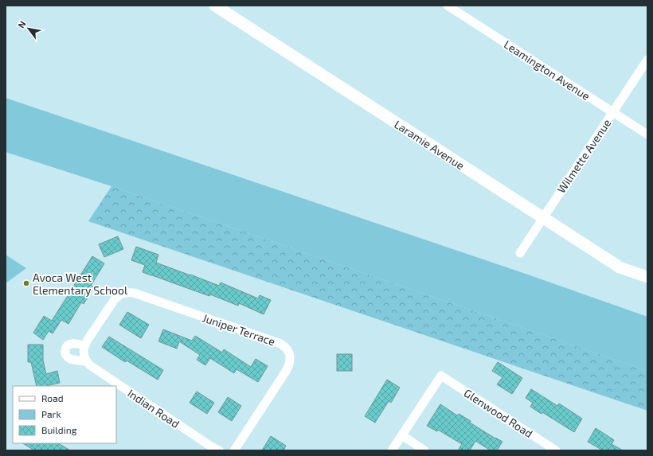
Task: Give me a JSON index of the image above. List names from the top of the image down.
{
  "streets": {
    "street": [
      "Leamington Avenue",
      "Laramie Avenue",
      "Wilmette Avenue",
      "Juniper Terrace",
      "Indian Road",
      "Glenwood Road"
    ]
  },
  "crossings": [
    ["Leamington Avenue", "Wilmette Avenue"],
    ["Laramie Avenue", "Wilmette Avenue"]
  ],
  "places": ["Avoca West Elementary School"],
  "legend": ["Road", "Park", "Building"],
  "north": "top left"
}
